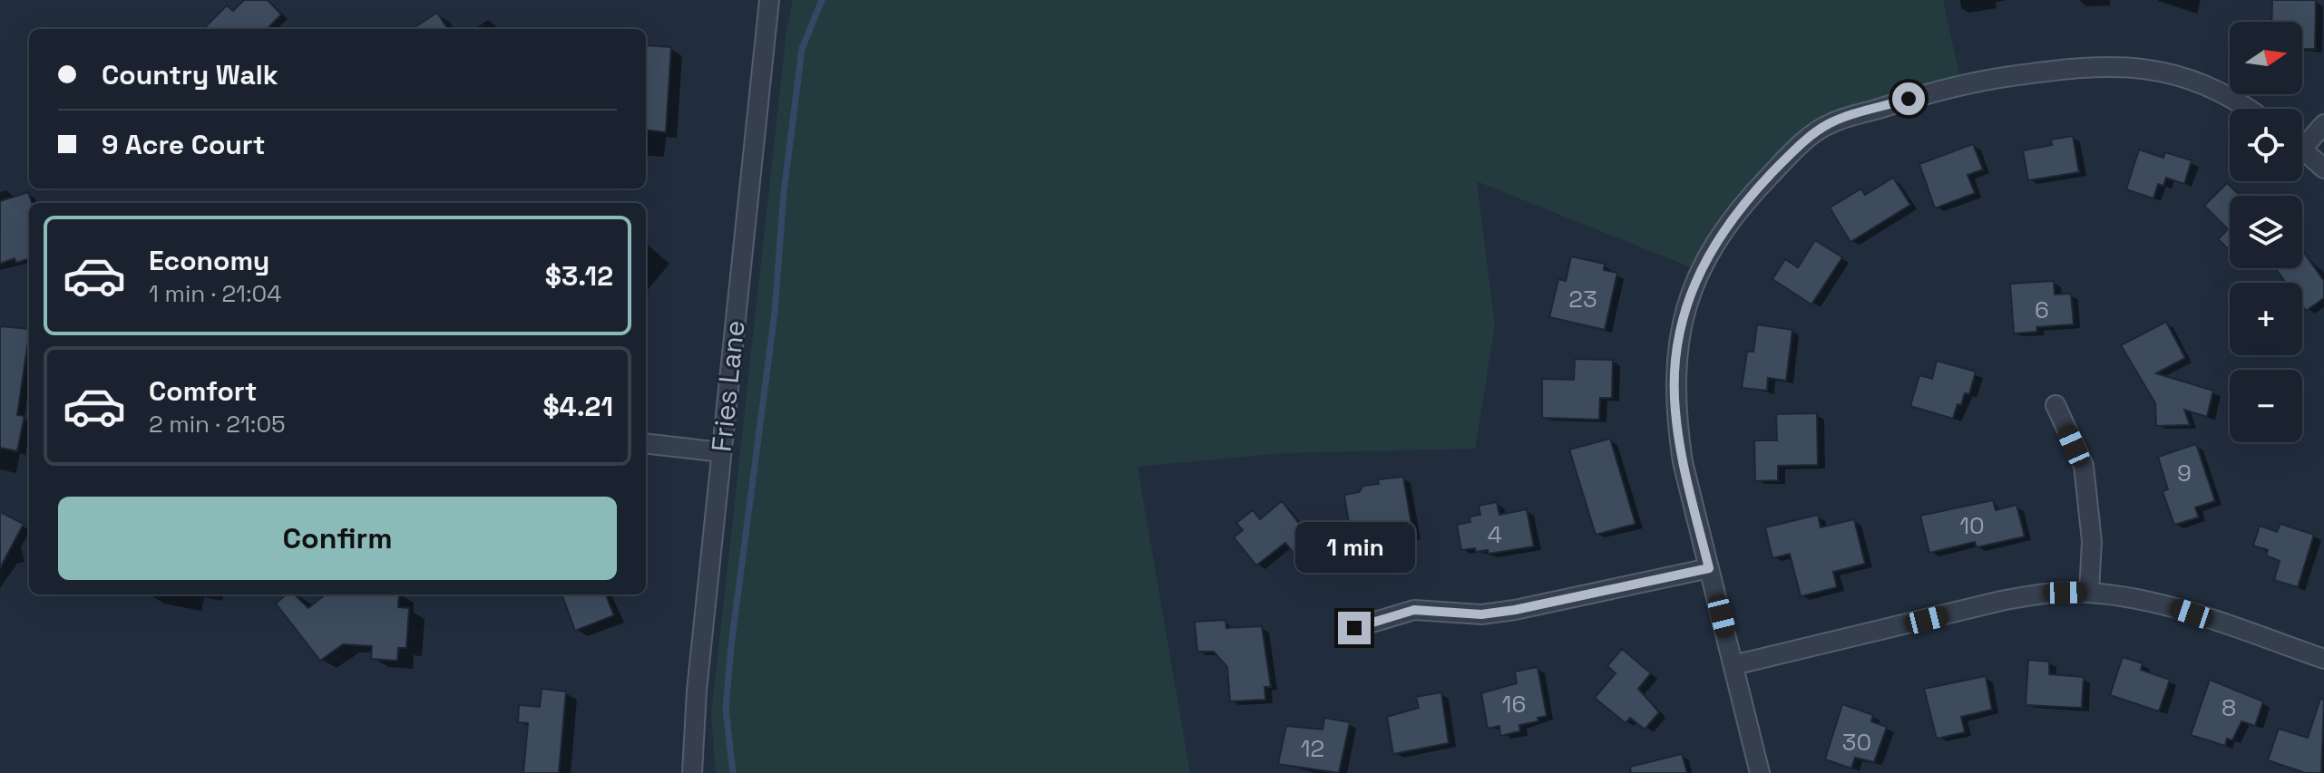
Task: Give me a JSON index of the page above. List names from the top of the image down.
{
  "streets": {
    "street": ["Fries Lane"]
  },
  "house_numbers": [
    "23",
    "6",
    "9",
    "10",
    "4",
    "16",
    "8",
    "30",
    "12"
  ],
  "north": "right",
  "page": {
    "map_buttons": ["+", "−"],
    "banner": ["Country Walk", "9 Acre Court"],
    "list": [
      {
        "name": "Economy",
        "note": "1 min · 21:04",
        "value": "$3.12"
      },
      {
        "name": "Comfort",
        "note": "2 min · 21:05",
        "value": "$4.21"
      }
    ],
    "buttons": "Confirm",
    "bubble": "1 min"
  }
}
